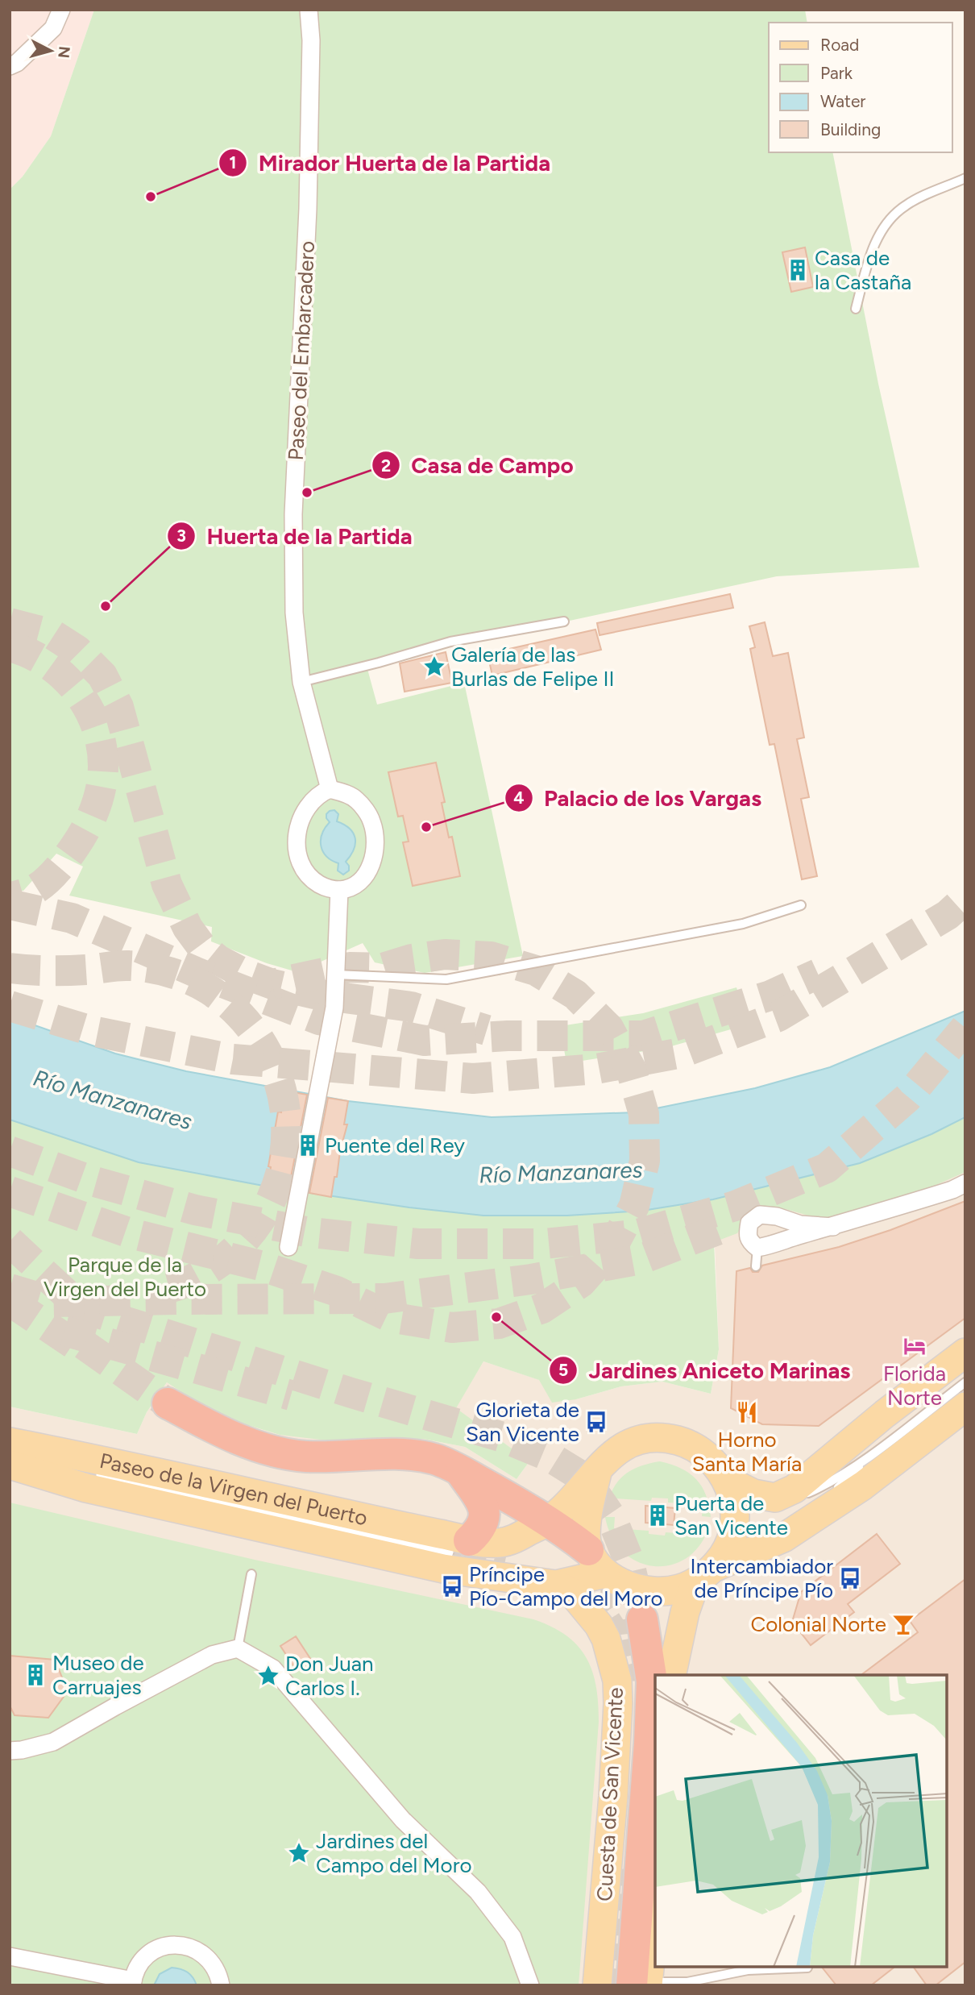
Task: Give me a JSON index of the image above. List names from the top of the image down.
{
  "streets": {
    "main road": ["Paseo de la Virgen del Puerto", "Cuesta de San Vicente"],
    "street": ["Paseo del Embarcadero"]
  },
  "crossings": [
    ["Paseo de la Virgen del Puerto", "Cuesta de San Vicente"]
  ],
  "water": ["Río Manzanares"],
  "parks": ["Parque de la Virgen del Puerto"],
  "places": {
    "other": [
      "Mirador Huerta de la Partida",
      "Casa de Campo",
      "Huerta de la Partida",
      "Palacio de los Vargas",
      "Jardines Aniceto Marinas"
    ],
    "building": [
      "Casa de la Castaña",
      "Puente del Rey",
      "Puerta de San Vicente",
      "Museo de Carruajes"
    ],
    "place": ["Galería de las Burlas de Felipe II", "Don Juan Carlos I.", "Jardines del Campo del Moro"],
    "hotel": ["Florida Norte"],
    "restaurant": ["Horno Santa María"],
    "bus stop": ["Glorieta de San Vicente", "Intercambiador de Príncipe Pío", "Príncipe Pío-Campo del Moro"],
    "bar": ["Colonial Norte"]
  },
  "legend": [
    "Road",
    "Park",
    "Water",
    "Building"
  ],
  "north": "right"
}
